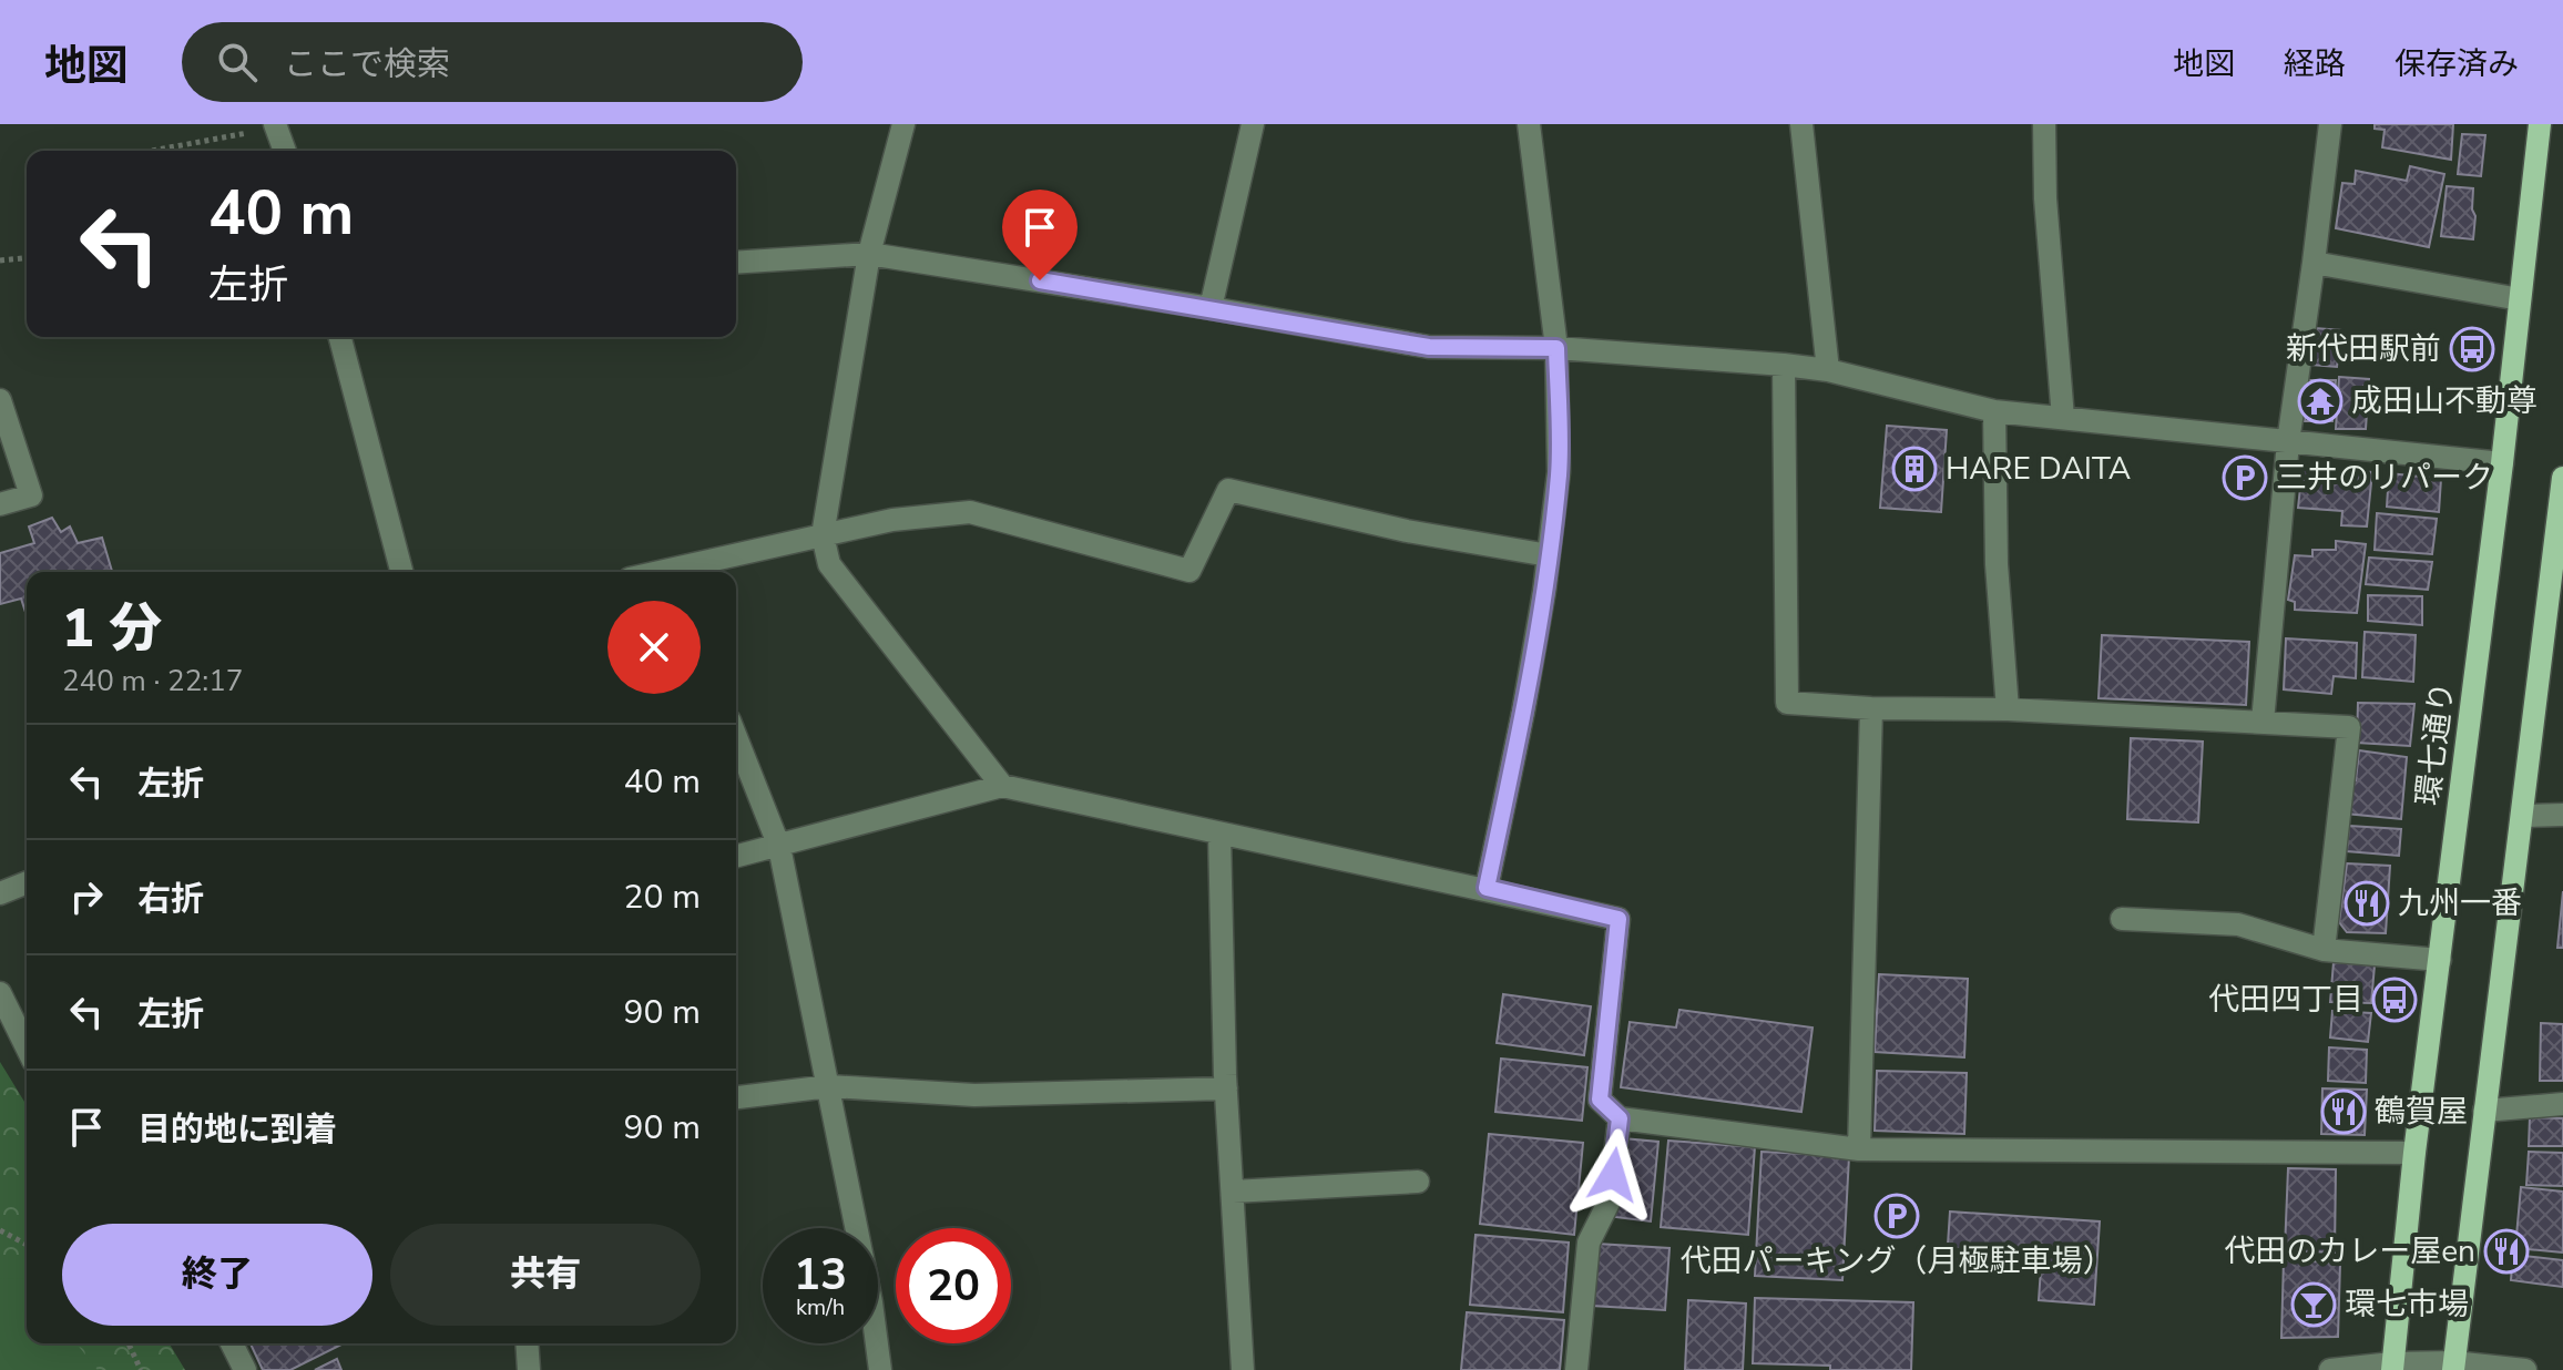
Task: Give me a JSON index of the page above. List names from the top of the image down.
{
  "streets": {
    "main road": ["環七通り"]
  },
  "places": {
    "bus stop": ["新代田駅前", "代田四丁目"],
    "temple": ["成田山不動尊"],
    "building": ["HARE DAITA"],
    "parking": ["三井のリパーク", "代田パーキング（月極駐車場）"],
    "restaurant": ["九州一番", "鶴賀屋", "代田のカレー屋en"],
    "bar": ["環七市場"]
  },
  "page": {
    "header": "地図",
    "search": "ここで検索",
    "nav": ["地図", "経路", "保存済み"],
    "turn": ["40 m", "左折"],
    "heading": ["1 分", "240 m · 22:17"],
    "list": [
      {
        "name": "左折",
        "value": "40 m"
      },
      {
        "name": "右折",
        "value": "20 m"
      },
      {
        "name": "左折",
        "value": "90 m"
      },
      {
        "name": "目的地に到着",
        "value": "90 m"
      }
    ],
    "buttons": ["終了", "共有"],
    "speed": "13 km/h",
    "limit": "20"
  }
}
